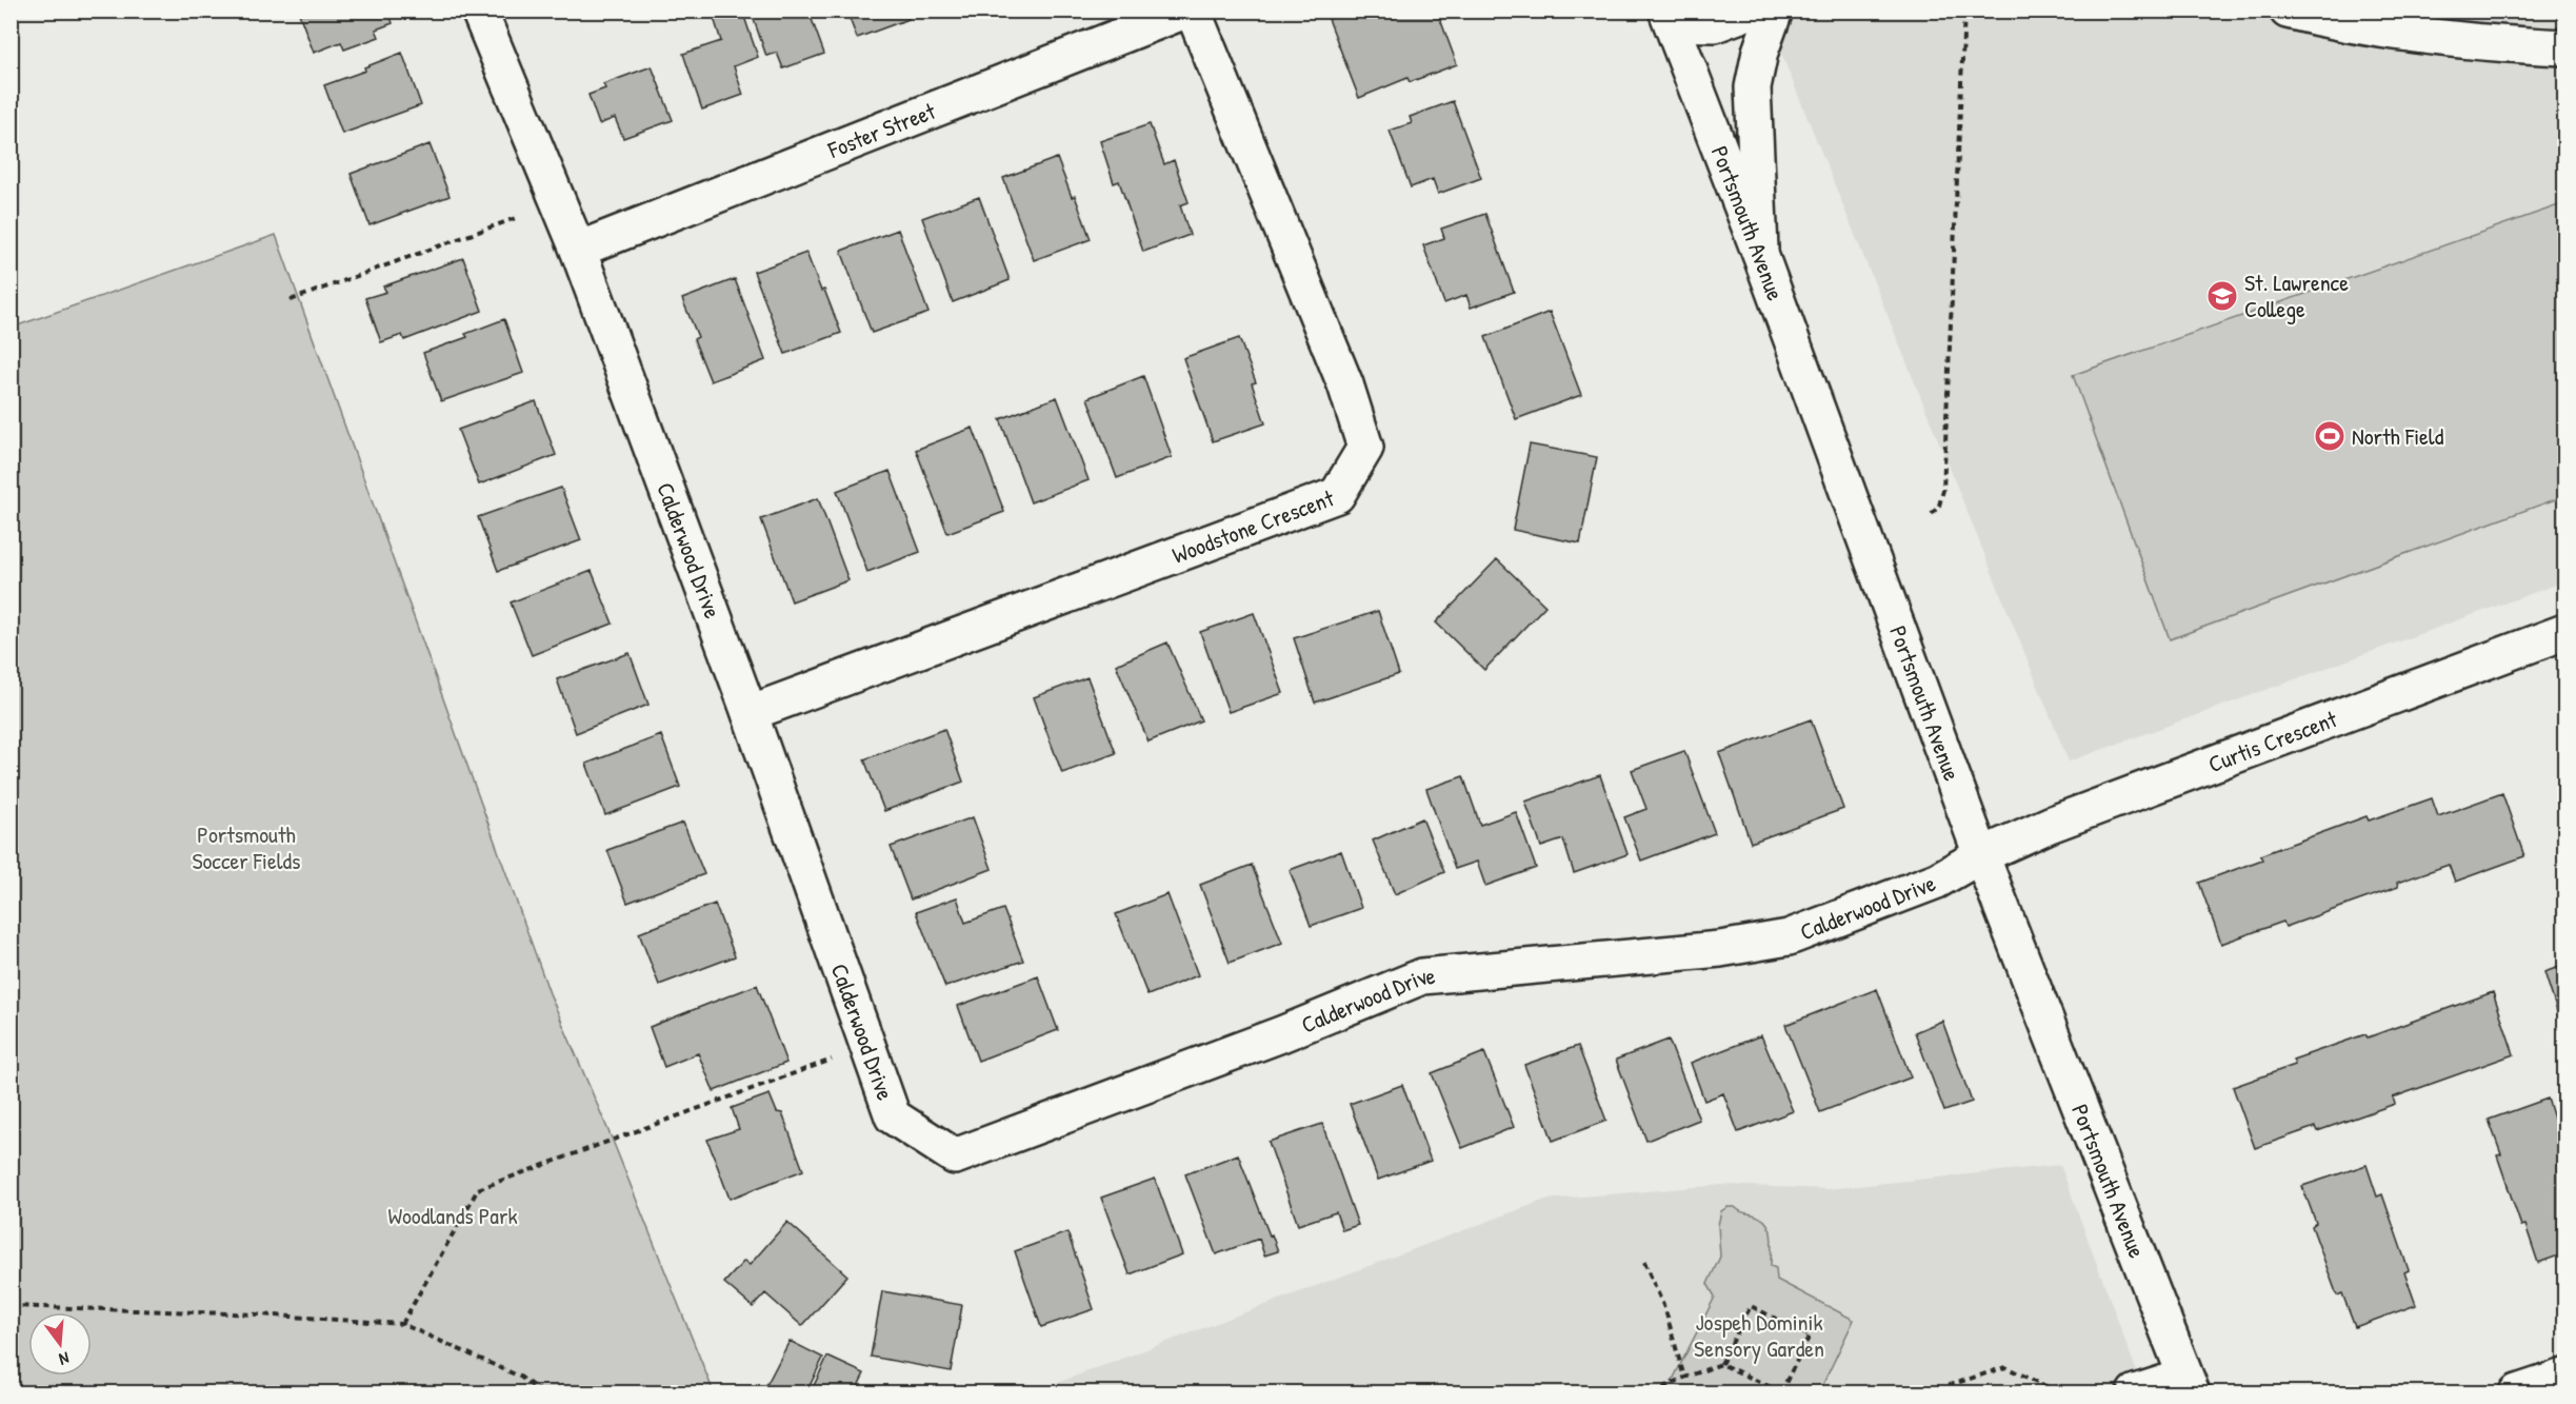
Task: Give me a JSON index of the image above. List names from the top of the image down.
{
  "streets": {
    "street": [
      "Foster Street",
      "Portsmouth Avenue",
      "Woodstone Crescent",
      "Calderwood Drive",
      "Curtis Crescent"
    ]
  },
  "crossings": [
    ["Foster Street", "Calderwood Drive"],
    ["Portsmouth Avenue", "Calderwood Drive"],
    ["Portsmouth Avenue", "Curtis Crescent"],
    ["Woodstone Crescent", "Calderwood Drive"],
    ["Calderwood Drive", "Curtis Crescent"]
  ],
  "parks": ["Portsmouth Soccer Fields", "Woodlands Park", "Jospeh Dominik Sensory Garden"],
  "places": {
    "school or university": ["St. Lawrence College"],
    "sports": ["North Field"]
  },
  "north": "bottom"
}
